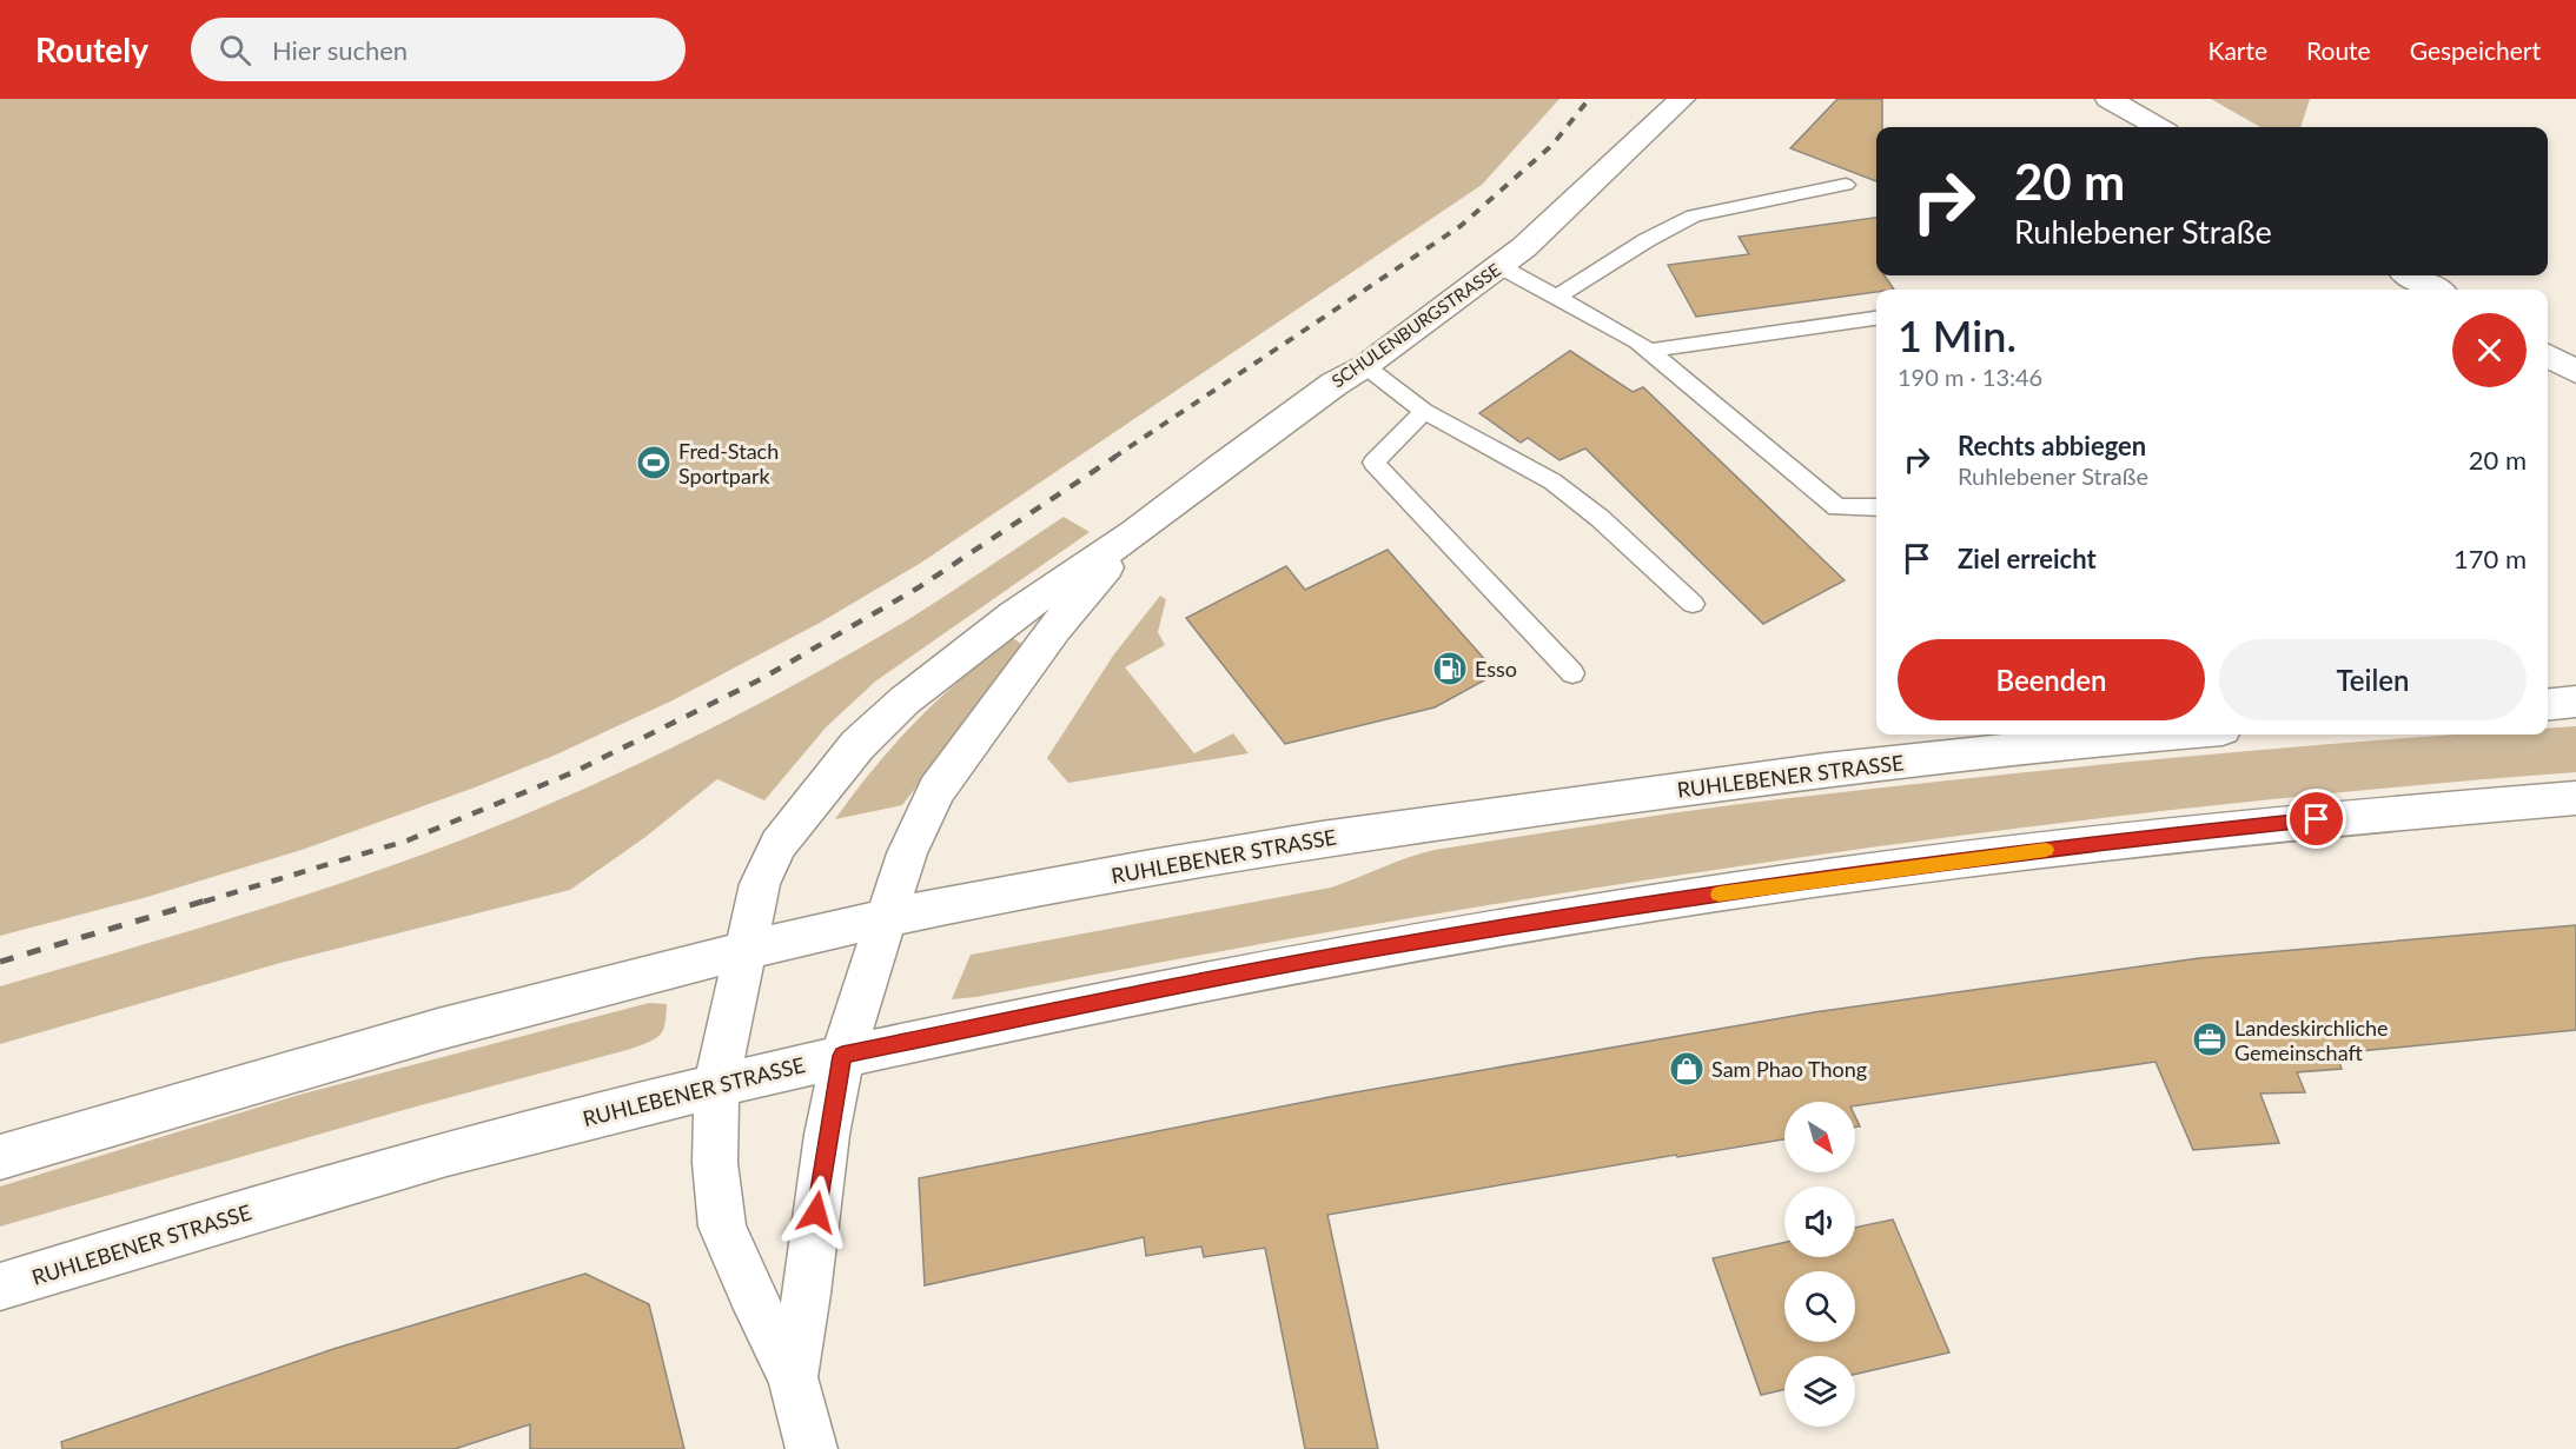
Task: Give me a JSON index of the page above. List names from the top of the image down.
{
  "streets": {
    "main road": ["SCHULENBURGSTRASSE", "RUHLEBENER STRASSE"]
  },
  "crossings": [
    ["SCHULENBURGSTRASSE", "RUHLEBENER STRASSE"]
  ],
  "places": {
    "sports": ["Fred-Stach Sportpark"],
    "fuel station": ["Esso"],
    "office": ["Landeskirchliche Gemeinschaft"],
    "shop": ["Sam Phao Thong"]
  },
  "north": "bottom right",
  "page": {
    "header": "Routely",
    "search": "Hier suchen",
    "nav": ["Karte", "Route", "Gespeichert"],
    "turn": ["20 m", "Ruhlebener Straße"],
    "heading": ["1 Min.", "190 m · 13:46"],
    "list": [
      {
        "name": "Rechts abbiegen",
        "note": "Ruhlebener Straße",
        "value": "20 m"
      },
      {
        "name": "Ziel erreicht",
        "value": "170 m"
      }
    ],
    "buttons": ["Beenden", "Teilen"]
  }
}
